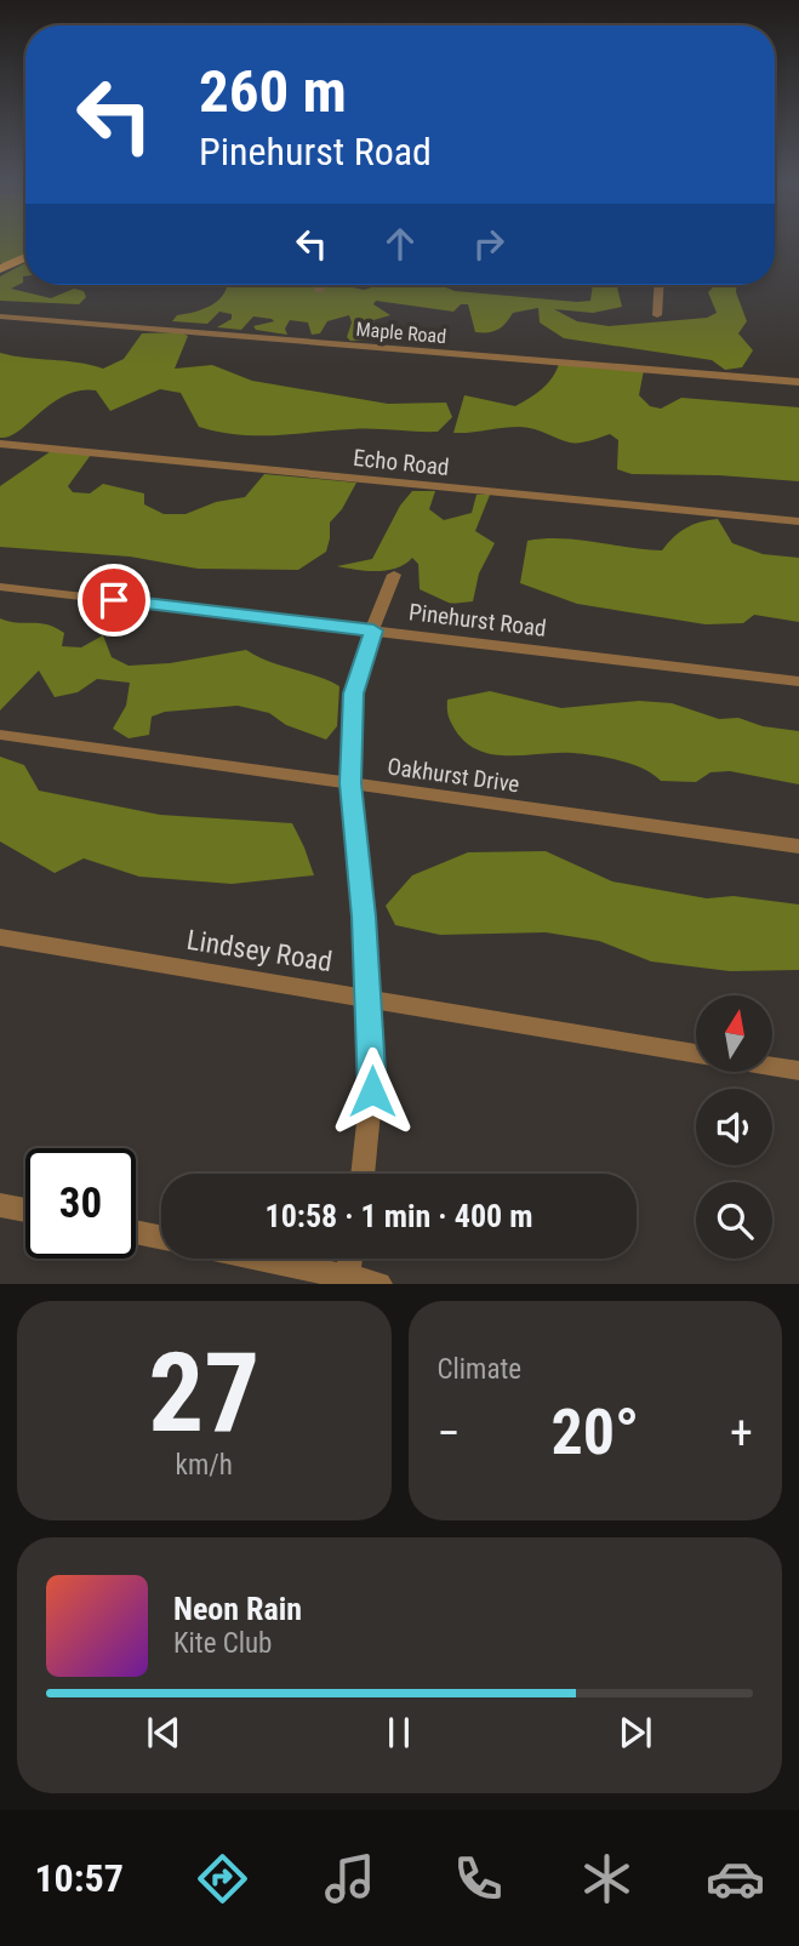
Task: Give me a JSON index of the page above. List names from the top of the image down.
{
  "streets": {
    "street": [
      "Maple Road",
      "Echo Road",
      "Pinehurst Road",
      "Oakhurst Drive",
      "Lindsey Road"
    ]
  },
  "north": "top",
  "page": {
    "turn": ["260 m", "Pinehurst Road"],
    "limit": "30",
    "trip": "10:58 · 1 min · 400 m",
    "tile": [
      ["27", "km/h"],
      "Climate"
    ],
    "heat": ["−", "20°", "+"],
    "song": ["Neon Rain", "Kite Club"],
    "tabs": "10:57"
  }
}
